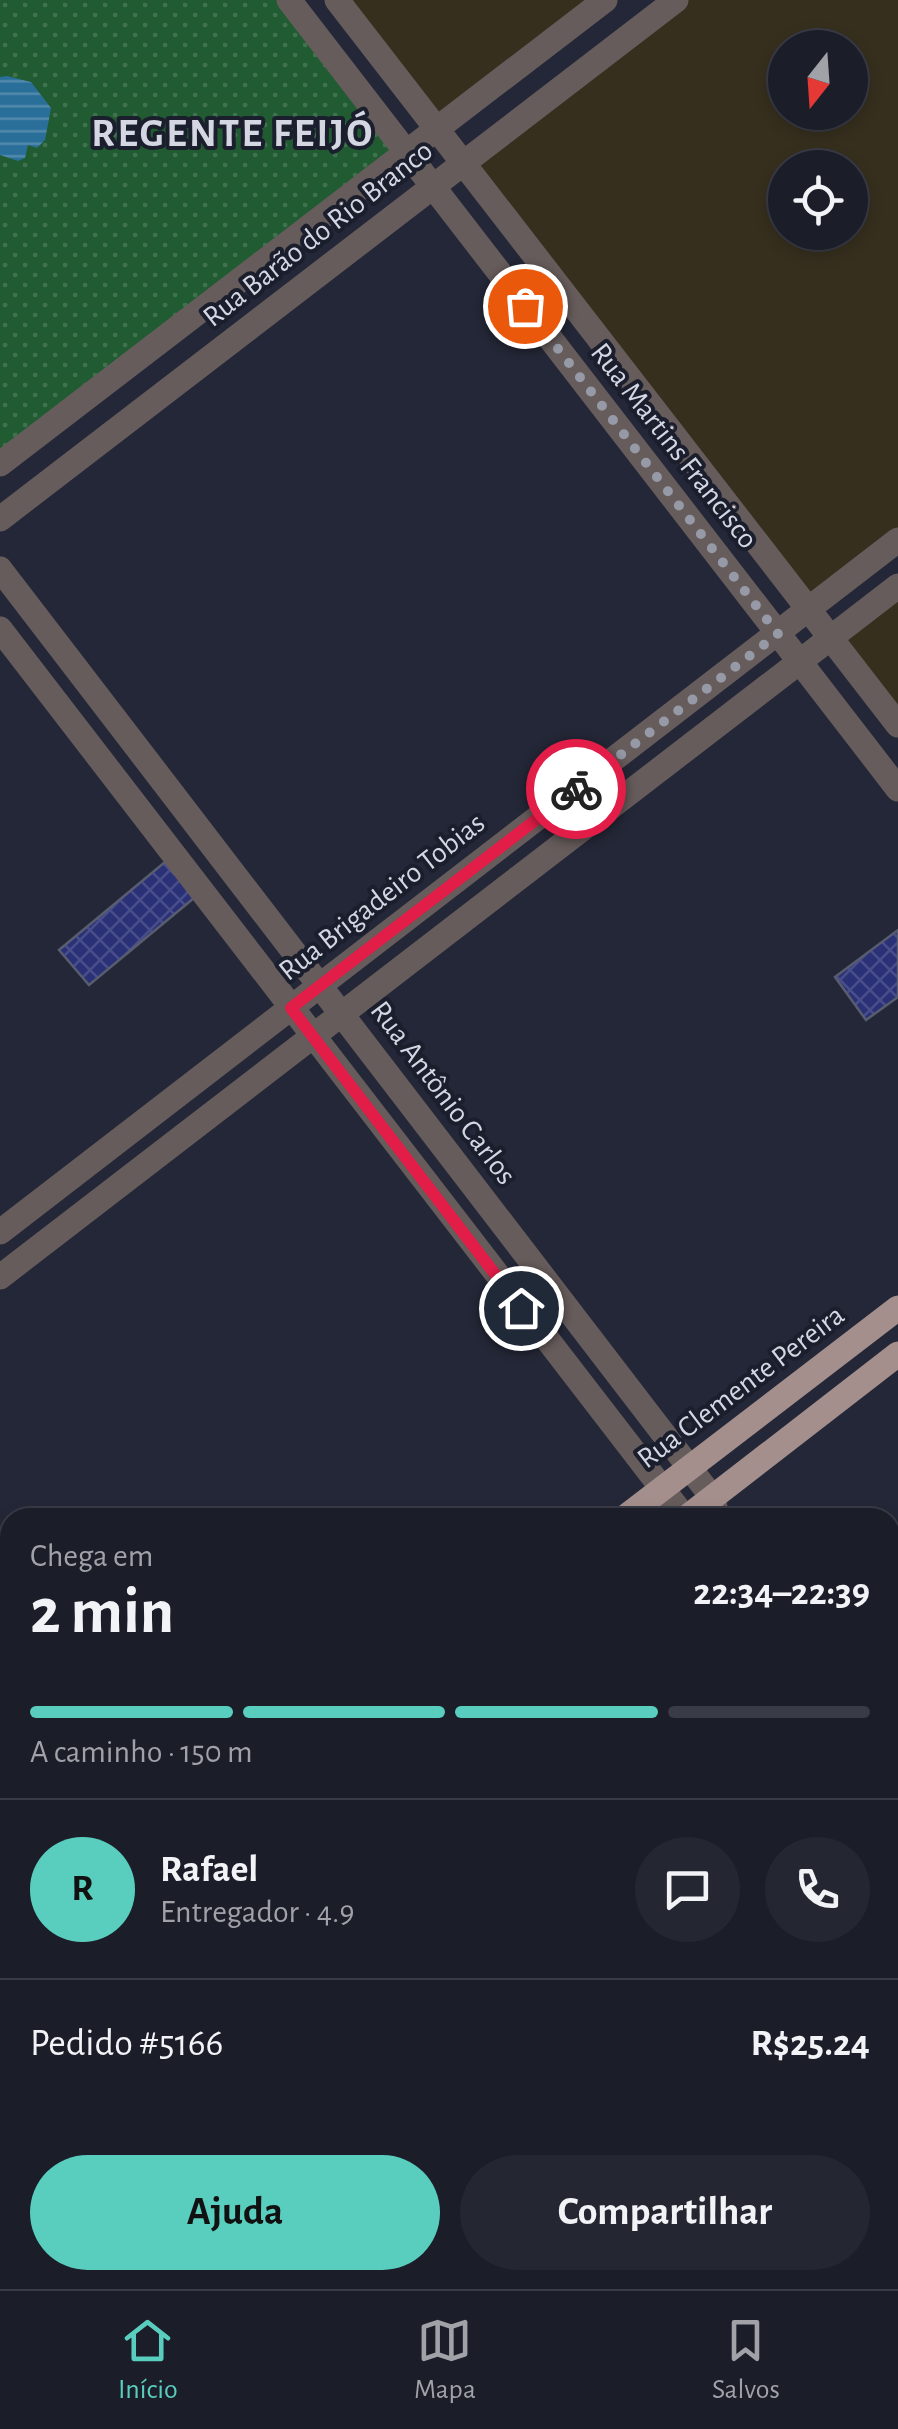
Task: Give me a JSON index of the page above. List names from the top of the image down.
{
  "streets": {
    "main road": ["Rua Clemente Pereira"],
    "street": [
      "Rua Barão do Rio Branco",
      "Rua Martins Francisco",
      "Rua Brigadeiro Tobias",
      "Rua Antônio Carlos"
    ]
  },
  "crossings": [
    ["Rua Barão do Rio Branco", "Rua Martins Francisco"],
    ["Rua Martins Francisco", "Rua Brigadeiro Tobias"],
    ["Rua Brigadeiro Tobias", "Rua Antônio Carlos"],
    ["Rua Antônio Carlos", "Rua Clemente Pereira"]
  ],
  "districts": ["REGENTE FEIJÓ"],
  "north": "bottom",
  "page": {
    "heading": ["2 min", "Chega em", "22:34–22:39"],
    "panel": [
      "Rafael",
      "Entregador · 4.9",
      "Pedido #5166",
      "R$25.24"
    ],
    "bar": "A caminho · 150 m",
    "round": "R",
    "buttons": ["Ajuda", "Compartilhar"],
    "tabs": ["Início", "Mapa", "Salvos"]
  }
}
